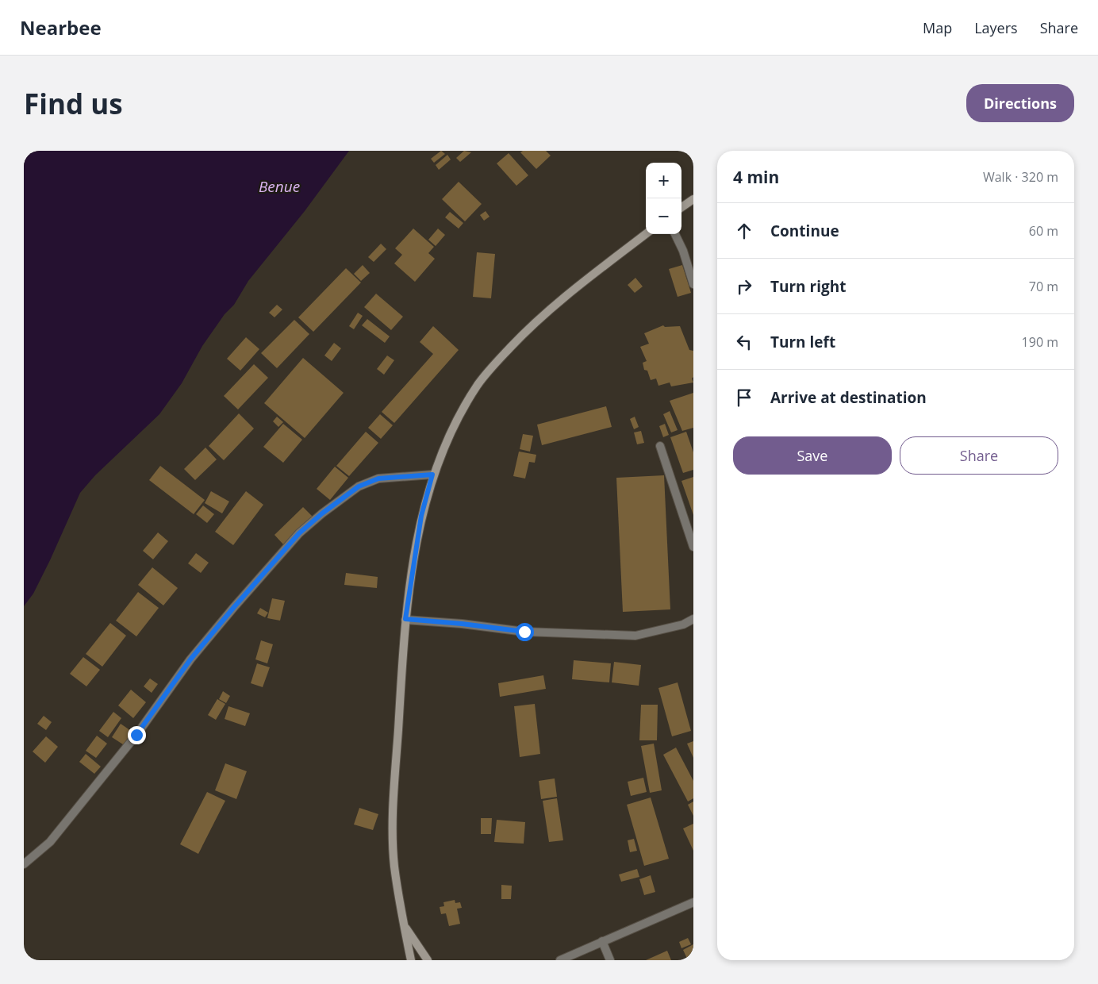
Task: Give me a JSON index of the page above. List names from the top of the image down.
{
  "water": ["Benue"],
  "page": {
    "header": "Nearbee",
    "nav": ["Map", "Layers", "Share"],
    "buttons": [
      "Directions",
      ["Save", "Share"]
    ],
    "title": "Find us",
    "heading": ["4 min", "Walk · 320 m"],
    "map_buttons": ["+", "−"],
    "list": [
      ["Continue", "60 m"],
      ["Turn right", "70 m"],
      ["Turn left", "190 m"],
      "Arrive at destination"
    ]
  }
}
